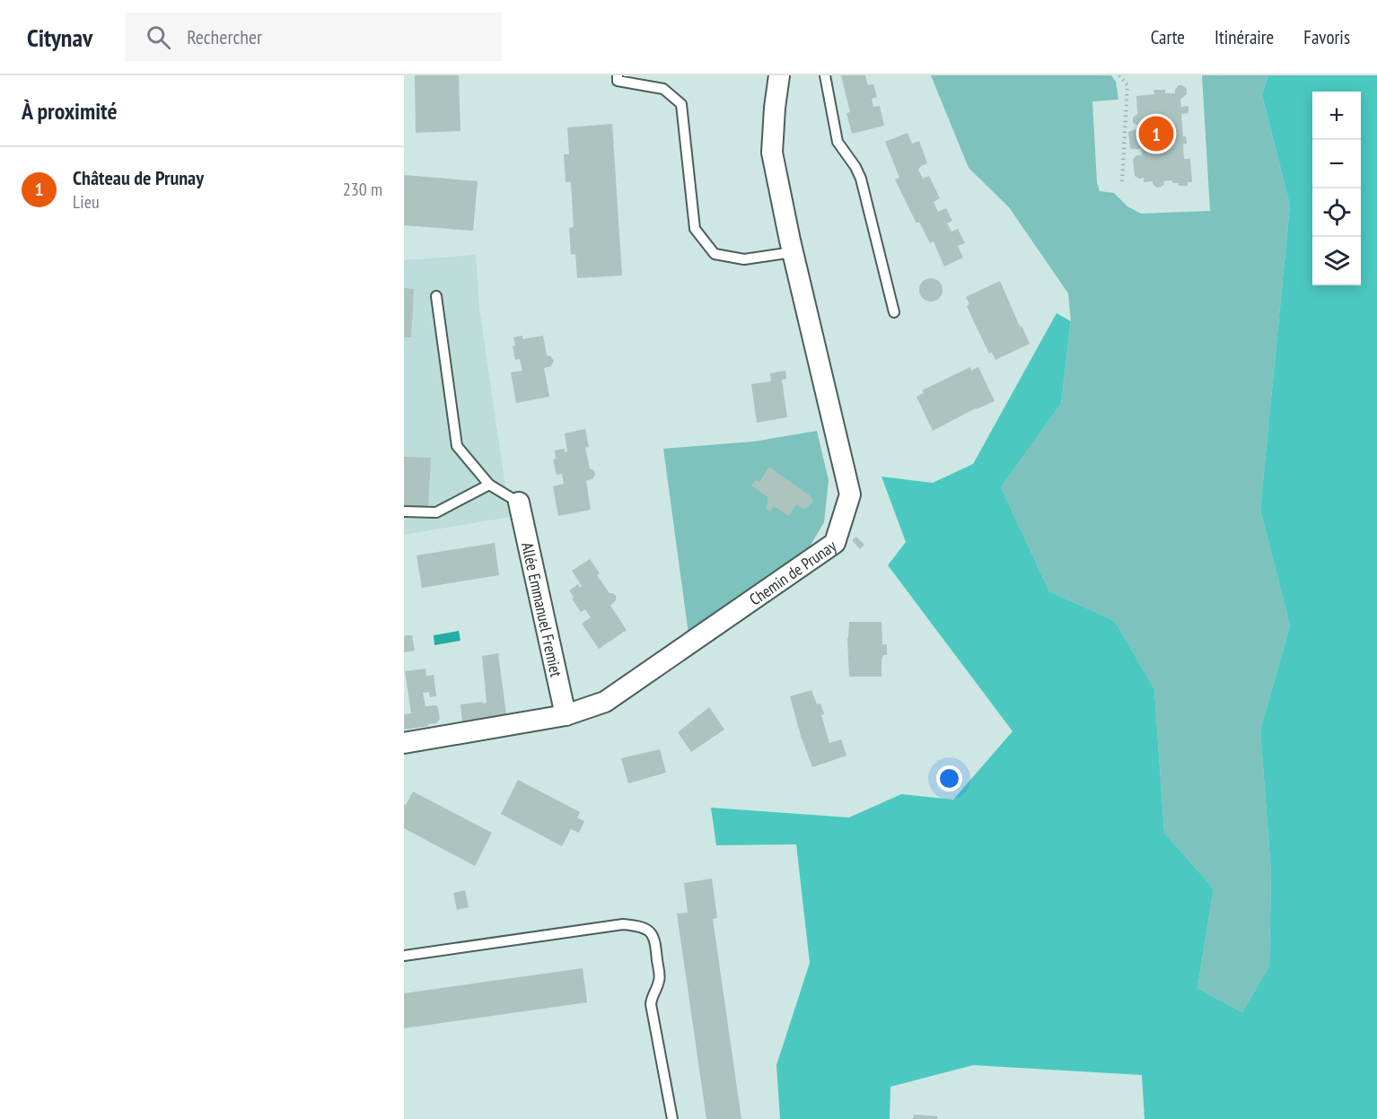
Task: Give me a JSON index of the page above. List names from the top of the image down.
{
  "streets": {
    "street": ["Chemin de Prunay", "Allée Emmanuel Fremiet"]
  },
  "crossings": [
    ["Chemin de Prunay", "Allée Emmanuel Fremiet"]
  ],
  "page": {
    "header": "Citynav",
    "search": "Rechercher",
    "nav": ["Carte", "Itinéraire", "Favoris"],
    "heading": "À proximité",
    "map_buttons": ["+", "−"],
    "pins": "1",
    "list": [
      {
        "mark": "1",
        "name": "Château de Prunay",
        "note": "Lieu",
        "value": "230 m"
      }
    ]
  }
}
